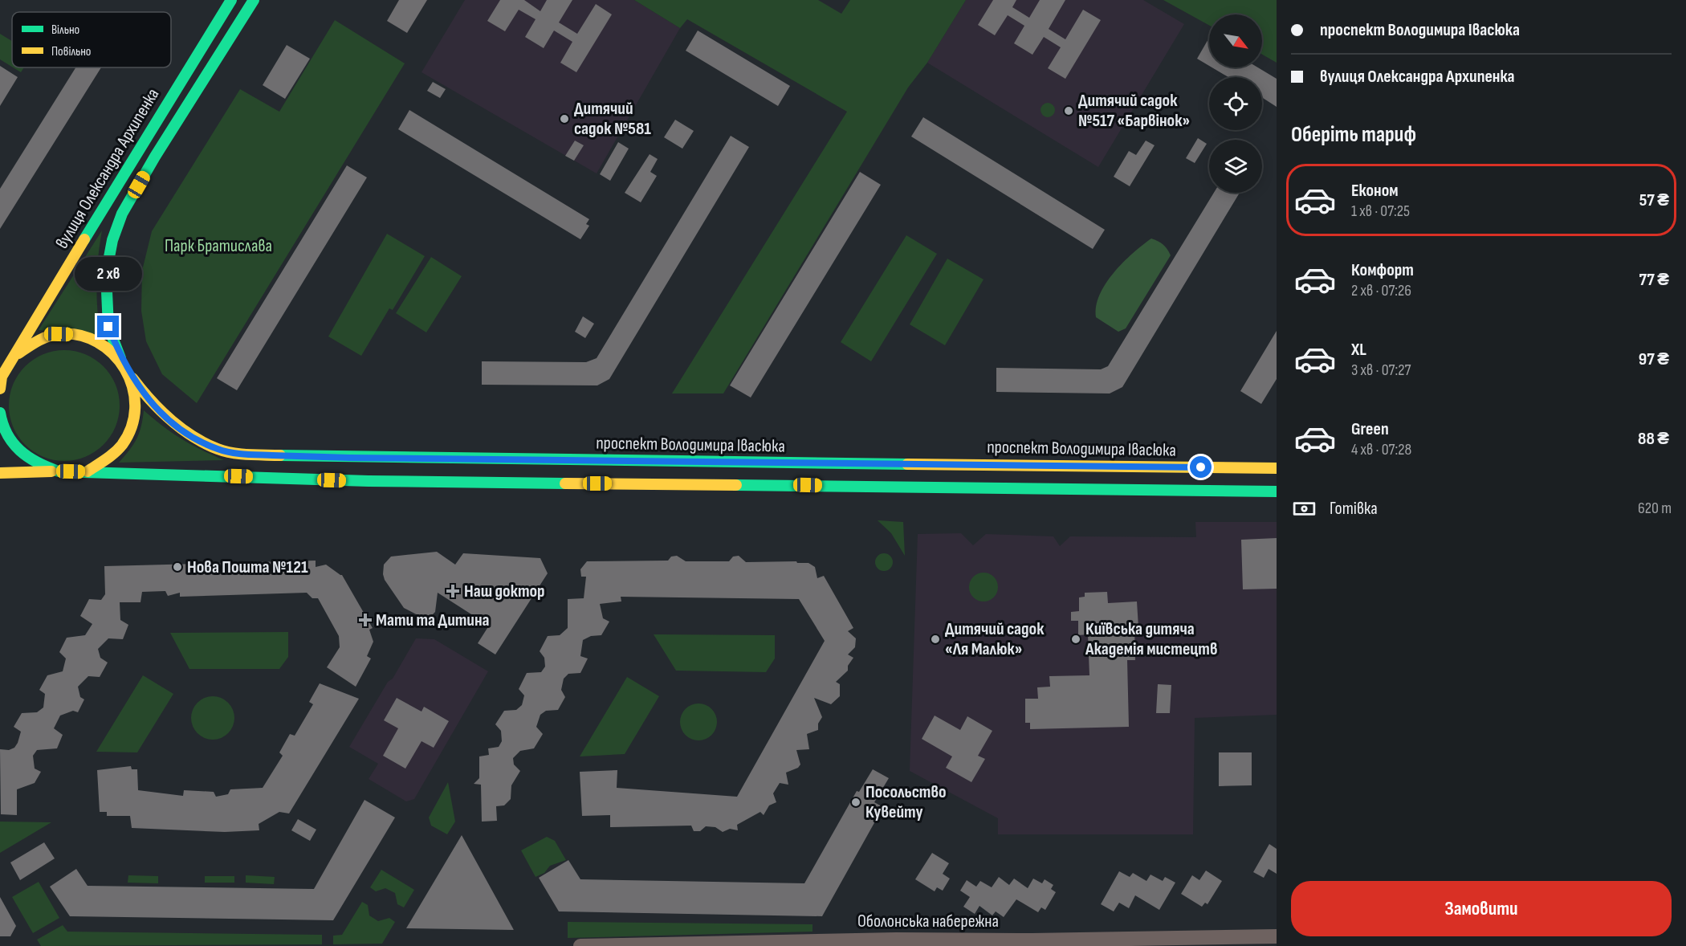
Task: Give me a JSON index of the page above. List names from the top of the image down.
{
  "streets": {
    "main road": ["вулиця Олександра Архипенка", "проспект Володимира Івасюка"],
    "street": ["Оболонська набережна"]
  },
  "crossings": [
    ["вулиця Олександра Архипенка", "проспект Володимира Івасюка"]
  ],
  "parks": ["Парк Братислава"],
  "places": {
    "other": [
      "Дитячий садок №517 «Барвінок»",
      "Дитячий садок №581",
      "Нова Пошта №121",
      "Дитячий садок «Ля Малюк»",
      "Київська дитяча Академія мистецтв",
      "Посольство Кувейту"
    ],
    "health": ["Наш доктор", "Мати та Дитина"]
  },
  "legend": ["Вільно", "Повільно"],
  "north": "bottom right",
  "page": {
    "banner": ["проспект Володимира Івасюка", "вулиця Олександра Архипенка"],
    "heading": "Оберіть тариф",
    "list": [
      {
        "name": "Економ",
        "note": "1 хв · 07:25",
        "value": "57 ₴"
      },
      {
        "name": "Комфорт",
        "note": "2 хв · 07:26",
        "value": "77 ₴"
      },
      {
        "name": "XL",
        "note": "3 хв · 07:27",
        "value": "97 ₴"
      },
      {
        "name": "Green",
        "note": "4 хв · 07:28",
        "value": "88 ₴"
      }
    ],
    "bubble": "2 хв",
    "pay": ["Готівка", "620 m"],
    "buttons": "Замовити"
  }
}
